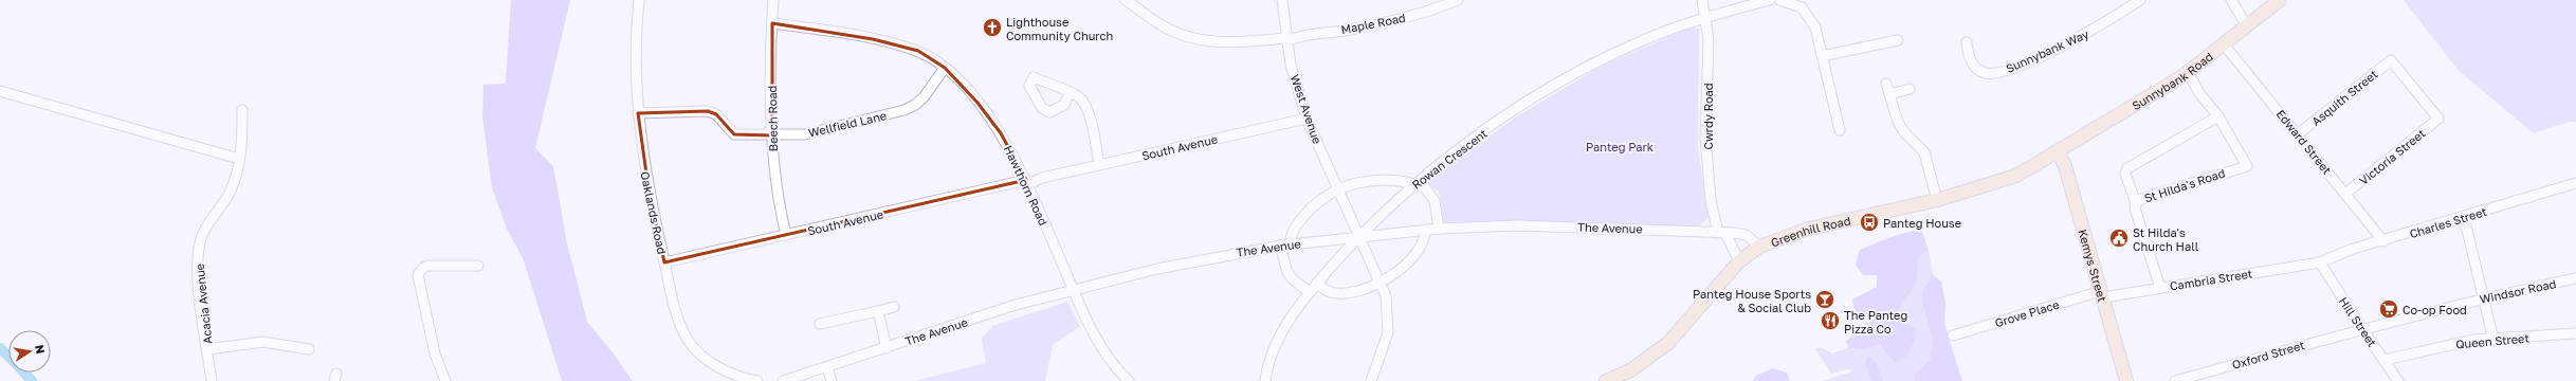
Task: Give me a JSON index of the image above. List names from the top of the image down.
{
  "streets": {
    "street": [
      "Maple Road",
      "Sunnybank Way",
      "Sunnybank Road",
      "Asquith Street",
      "West Avenue",
      "Cwrdy Road",
      "Beech Road",
      "Wellfield Lane",
      "Edward Street",
      "South Avenue",
      "Victoria Street",
      "Rowan Crescent",
      "Hawthorn Road",
      "St Hilda's Road",
      "Oaklands Road",
      "Charles Street",
      "The Avenue",
      "Greenhill Road",
      "Kemys Street",
      "Cambria Street",
      "Windsor Road",
      "Acacia Avenue",
      "Grove Place",
      "Hill Street",
      "Queen Street",
      "Oxford Street"
    ]
  },
  "crossings": [
    ["Maple Road", "West Avenue"],
    ["Sunnybank Road", "Edward Street"],
    ["Sunnybank Road", "Greenhill Road"],
    ["Sunnybank Road", "Kemys Street"],
    ["Asquith Street", "Edward Street"],
    ["Asquith Street", "Victoria Street"],
    ["West Avenue", "South Avenue"],
    ["West Avenue", "Rowan Crescent"],
    ["West Avenue", "The Avenue"],
    ["Cwrdy Road", "Rowan Crescent"],
    ["Cwrdy Road", "The Avenue"],
    ["Cwrdy Road", "Greenhill Road"],
    ["Beech Road", "Wellfield Lane"],
    ["Beech Road", "South Avenue"],
    ["Beech Road", "Hawthorn Road"],
    ["Wellfield Lane", "Hawthorn Road"],
    ["Wellfield Lane", "Oaklands Road"],
    ["Edward Street", "Victoria Street"],
    ["Edward Street", "Charles Street"],
    ["South Avenue", "Hawthorn Road"],
    ["South Avenue", "Oaklands Road"],
    ["Rowan Crescent", "The Avenue"],
    ["Hawthorn Road", "The Avenue"],
    ["St Hilda's Road", "Cambria Street"],
    ["Charles Street", "Cambria Street"],
    ["Charles Street", "Hill Street"],
    ["The Avenue", "Greenhill Road"],
    ["Greenhill Road", "Kemys Street"],
    ["Kemys Street", "Cambria Street"],
    ["Kemys Street", "Grove Place"],
    ["Cambria Street", "Grove Place"],
    ["Cambria Street", "Hill Street"],
    ["Windsor Road", "Hill Street"],
    ["Windsor Road", "Oxford Street"],
    ["Hill Street", "Queen Street"],
    ["Hill Street", "Oxford Street"]
  ],
  "parks": ["Panteg Park"],
  "places": {
    "church": ["Lighthouse Community Church"],
    "bus stop": ["Panteg House"],
    "public building": ["St Hilda's Church Hall"],
    "bar": ["Panteg House Sports & Social Club"],
    "supermarket": ["Co-op Food"],
    "restaurant": ["The Panteg Pizza Co"]
  },
  "north": "right"
}
